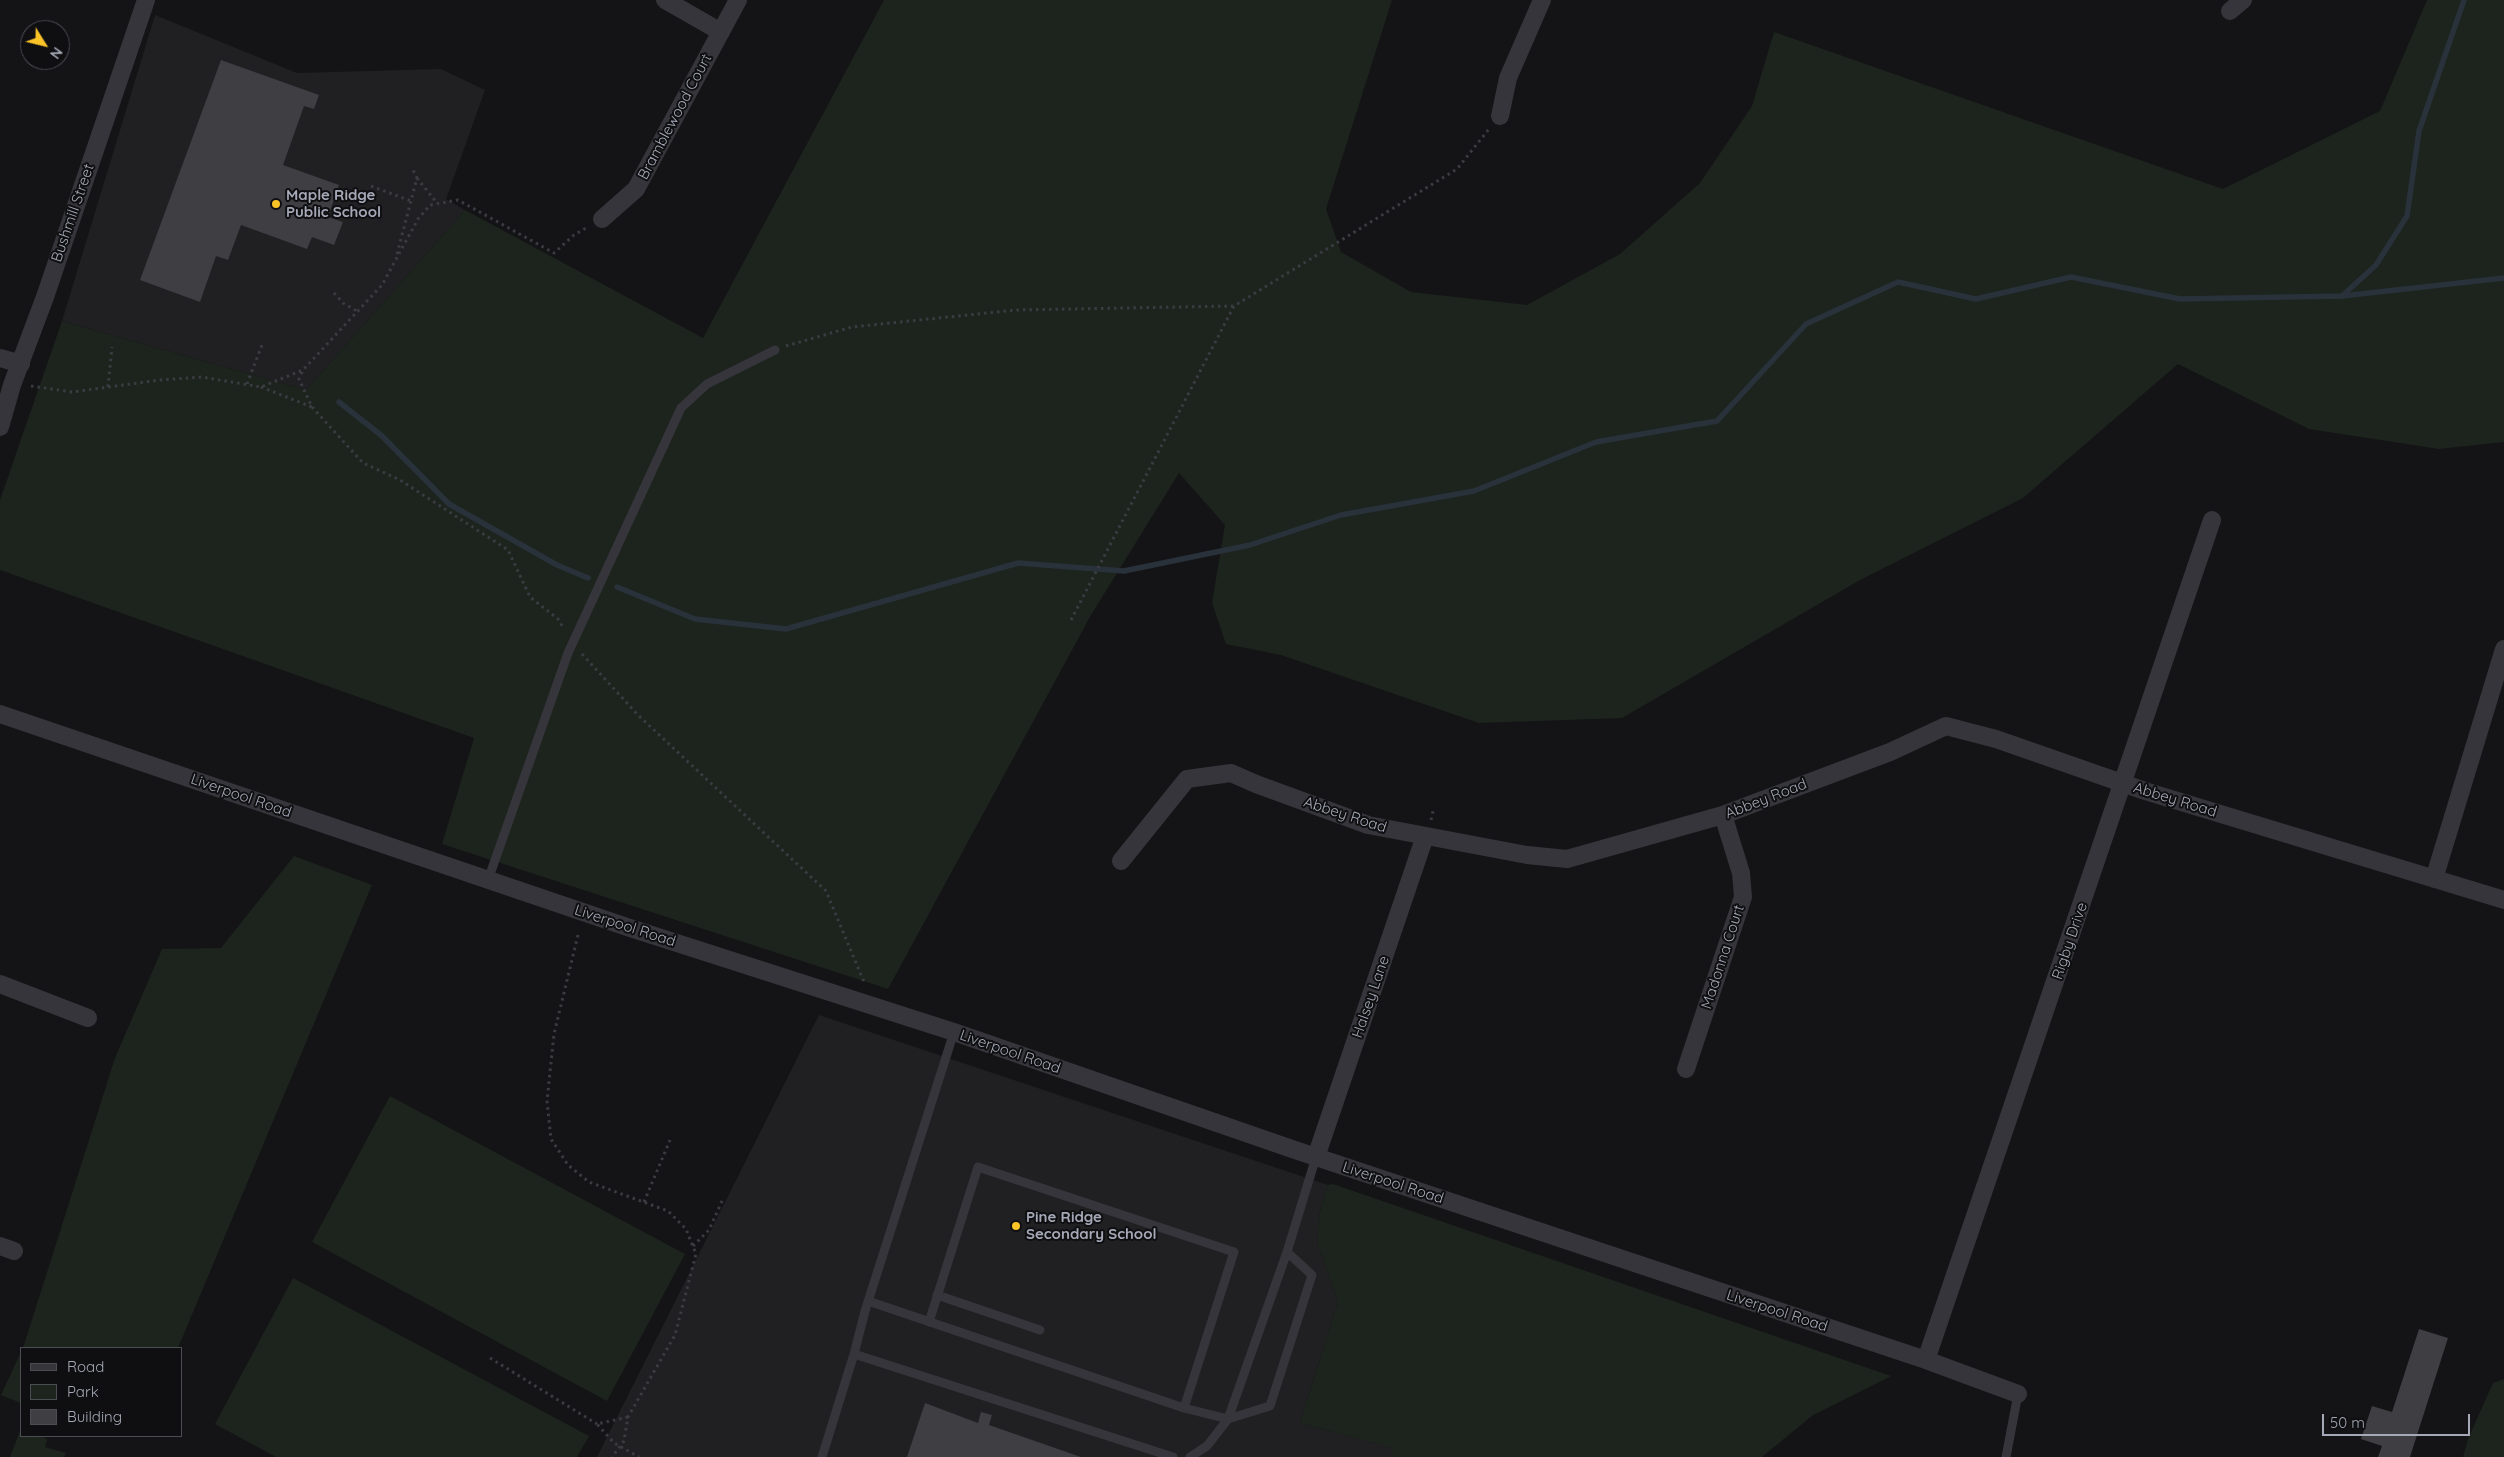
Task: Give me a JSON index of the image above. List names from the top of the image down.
{
  "streets": {
    "street": [
      "Bramblewood Court",
      "Bushmill Street",
      "Liverpool Road",
      "Abbey Road",
      "Rigby Drive",
      "Madonna Court",
      "Halsey Lane"
    ]
  },
  "crossings": [
    ["Liverpool Road", "Rigby Drive"],
    ["Liverpool Road", "Halsey Lane"],
    ["Abbey Road", "Rigby Drive"],
    ["Abbey Road", "Madonna Court"],
    ["Abbey Road", "Halsey Lane"]
  ],
  "places": ["Maple Ridge Public School", "Pine Ridge Secondary School"],
  "legend": ["Road", "Park", "Building"],
  "scale_bar": "50 m",
  "north": "bottom right"
}
